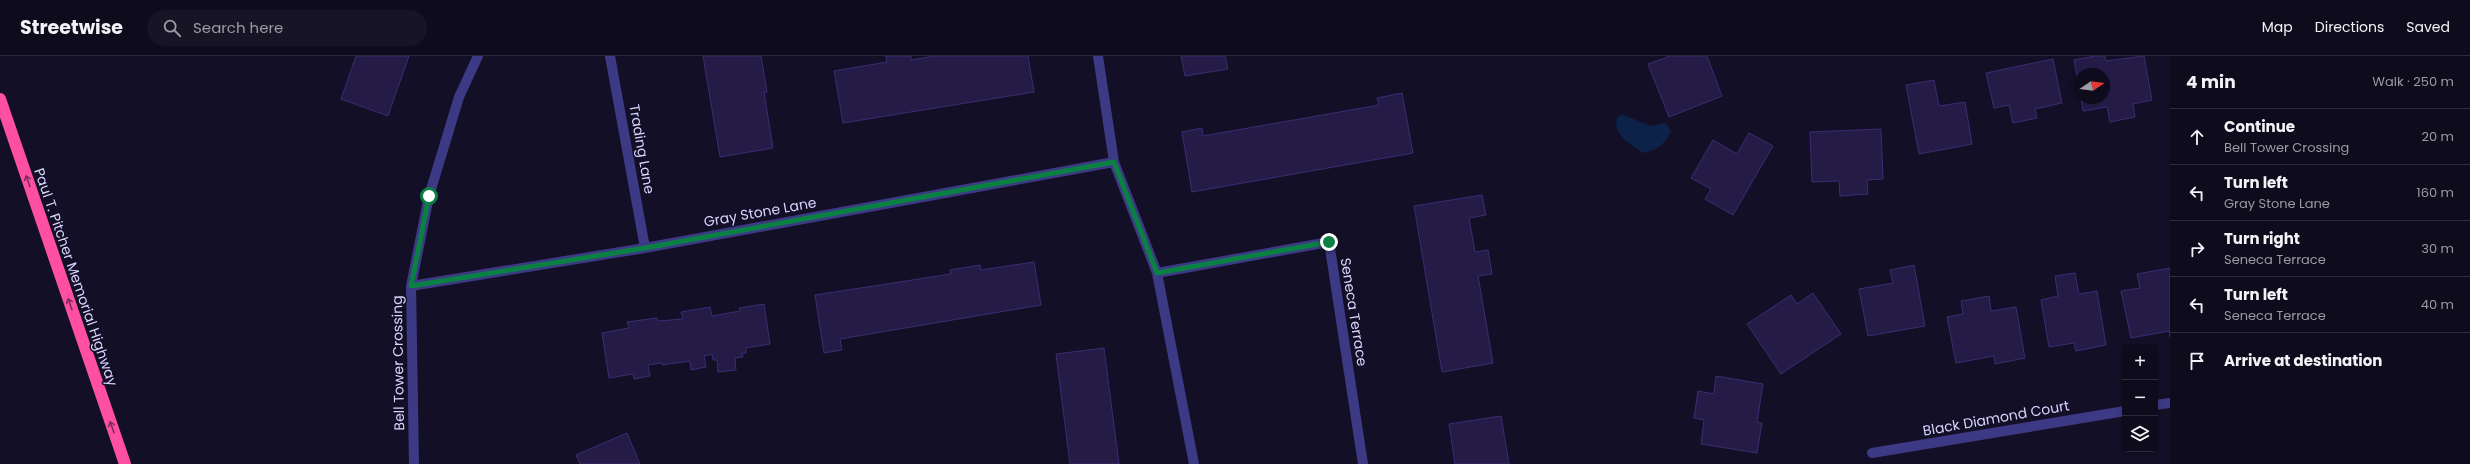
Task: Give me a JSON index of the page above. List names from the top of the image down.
{
  "streets": {
    "highway": ["Paul T. Pitcher Memorial Highway"],
    "street": [
      "Trading Lane",
      "Gray Stone Lane",
      "Seneca Terrace",
      "Bell Tower Crossing",
      "Black Diamond Court"
    ]
  },
  "crossings": [
    ["Trading Lane", "Gray Stone Lane"],
    ["Gray Stone Lane", "Bell Tower Crossing"]
  ],
  "one_way": ["Paul T. Pitcher Memorial Highway"],
  "north": "right",
  "page": {
    "header": "Streetwise",
    "search": "Search here",
    "nav": ["Map", "Directions", "Saved"],
    "heading": ["4 min", "Walk · 250 m"],
    "list": [
      ["Continue", "Bell Tower Crossing", "20 m"],
      ["Turn left", "Gray Stone Lane", "160 m"],
      ["Turn right", "Seneca Terrace", "30 m"],
      ["Turn left", "Seneca Terrace", "40 m"],
      "Arrive at destination"
    ],
    "map_buttons": ["+", "−"]
  }
}
